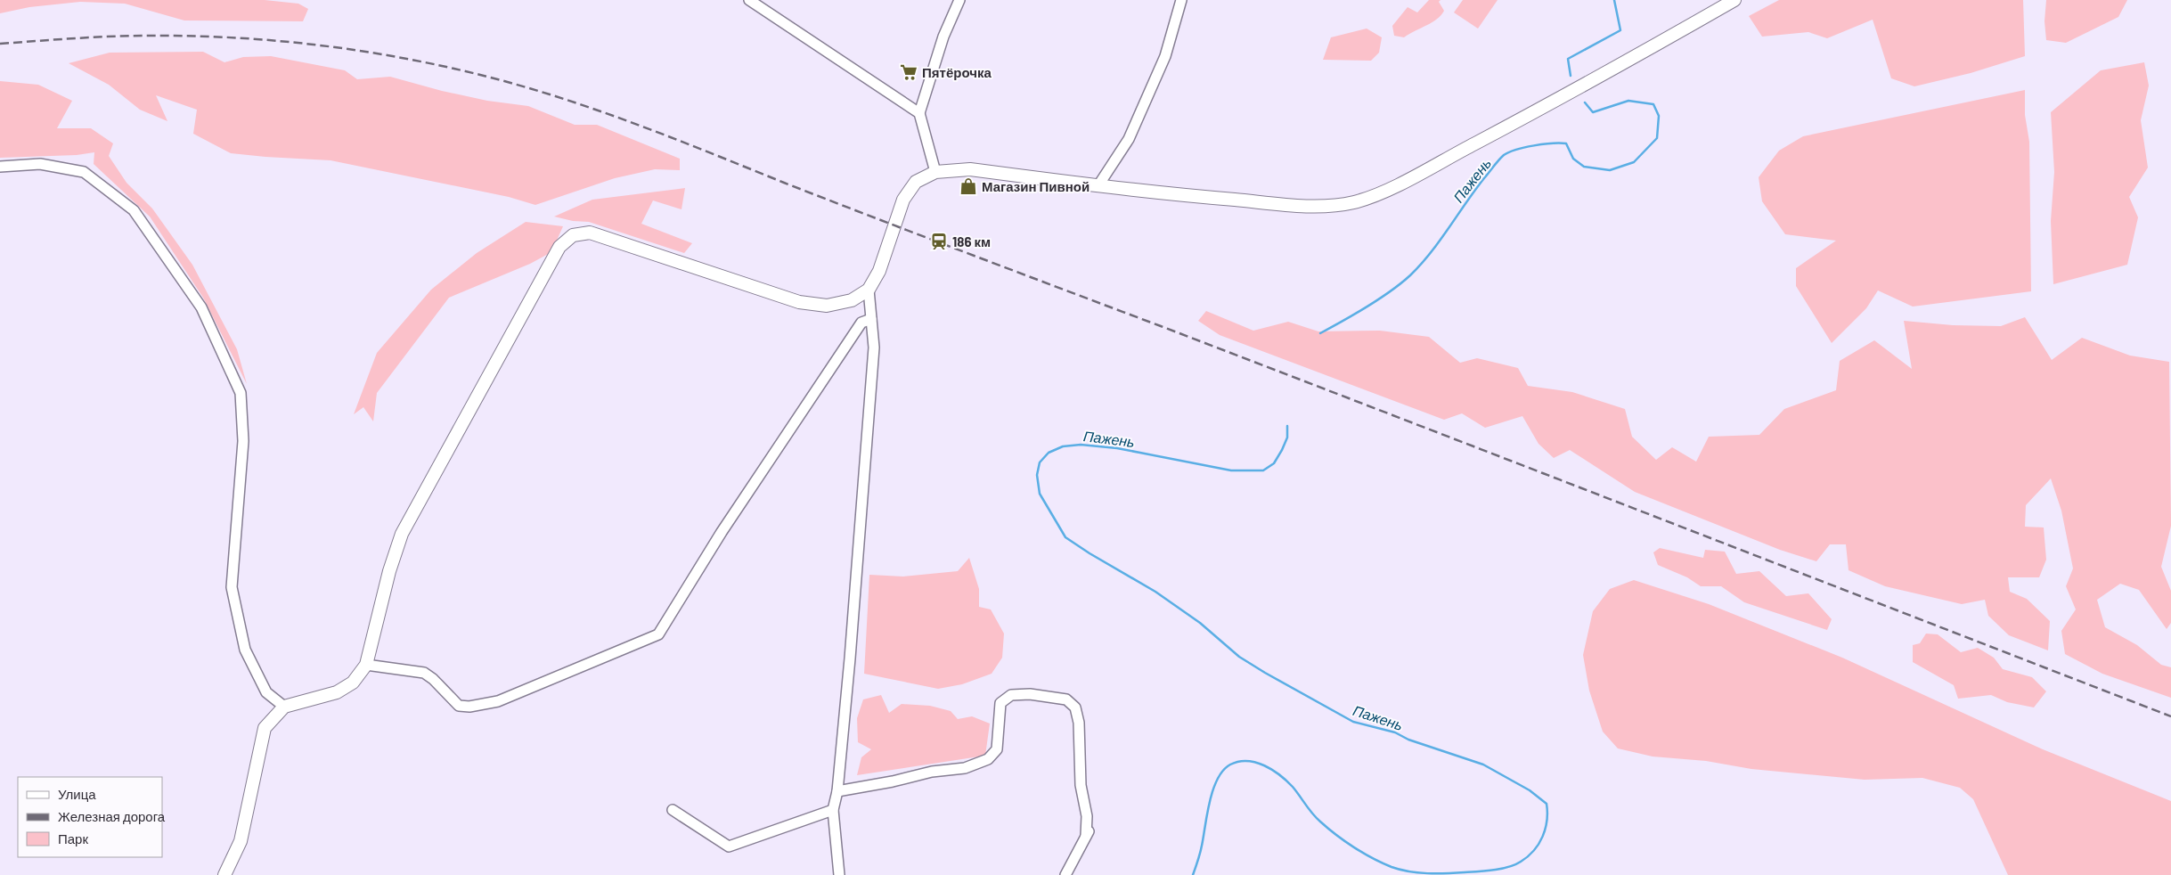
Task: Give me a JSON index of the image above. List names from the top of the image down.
{
  "water": ["Пажень"],
  "places": {
    "supermarket": ["Пятёрочка"],
    "shop": ["Магазин Пивной"],
    "station": ["186 км"]
  },
  "legend": ["Улица", "Железная дорога", "Парк"]
}
